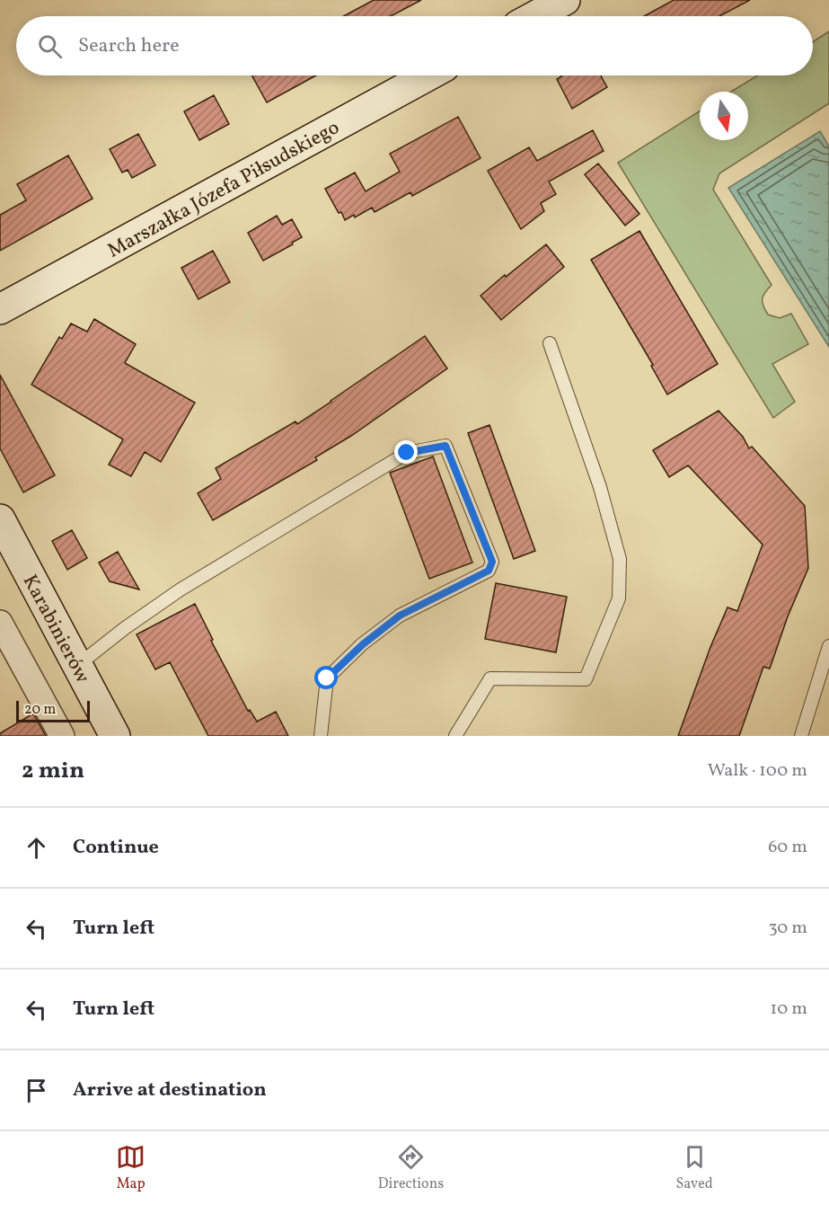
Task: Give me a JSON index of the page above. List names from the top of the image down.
{
  "streets": {
    "main road": ["Marszałka Józefa Piłsudskiego", "Karabinierów"]
  },
  "scale_bar": "20 m",
  "north": "bottom",
  "page": {
    "search": "Search here",
    "scale": "20 m",
    "heading": ["2 min", "Walk · 100 m"],
    "list": [
      ["Continue", "60 m"],
      ["Turn left", "30 m"],
      ["Turn left", "10 m"],
      "Arrive at destination"
    ],
    "nav": ["Map", "Directions", "Saved"]
  }
}
